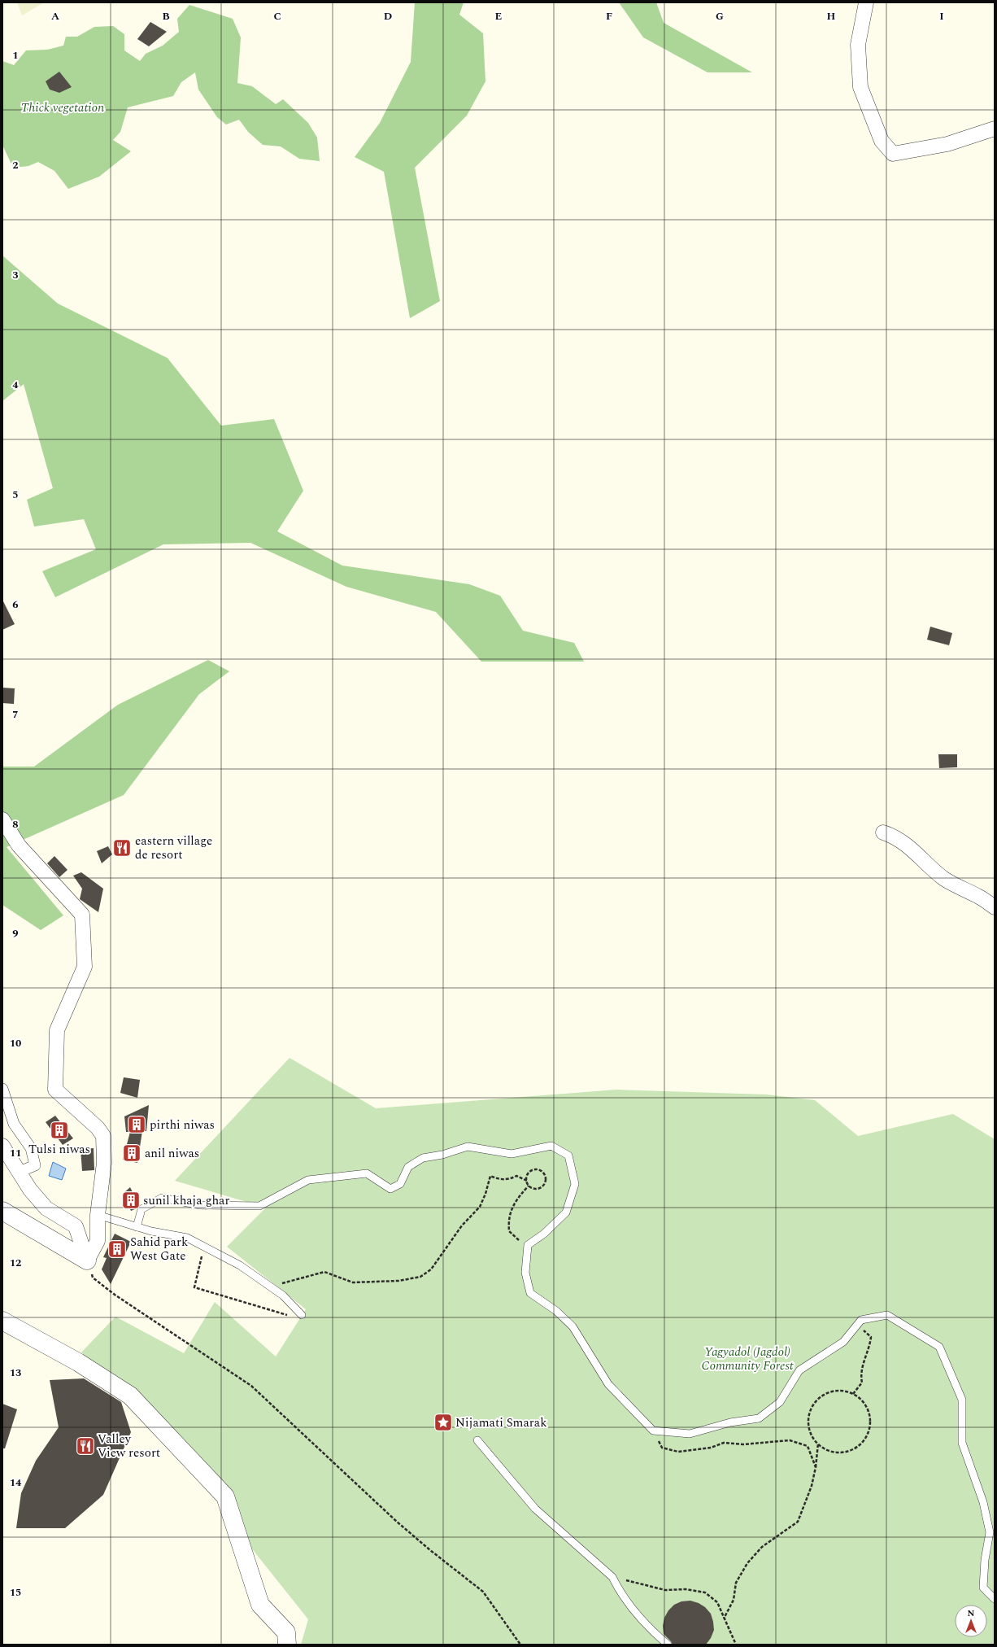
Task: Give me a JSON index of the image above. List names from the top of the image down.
{
  "parks": ["Thick vegetation", "Yagyadol (Jagdol) Community Forest"],
  "places": {
    "restaurant": ["eastern village de resort", "Valley View resort"],
    "building": [
      "pirthi niwas",
      "Tulsi niwas",
      "anil niwas",
      "sunil khaja ghar",
      "Sahid park West Gate"
    ],
    "place": ["Nijamati Smarak"]
  },
  "north": "top",
  "grid": {
    "columns": [
      "A",
      "B",
      "C",
      "D",
      "E",
      "F",
      "G",
      "H",
      "I"
    ],
    "rows": [
      "1",
      "2",
      "3",
      "4",
      "5",
      "6",
      "7",
      "8",
      "9",
      "10",
      "11",
      "12",
      "13",
      "14",
      "15"
    ]
  }
}
